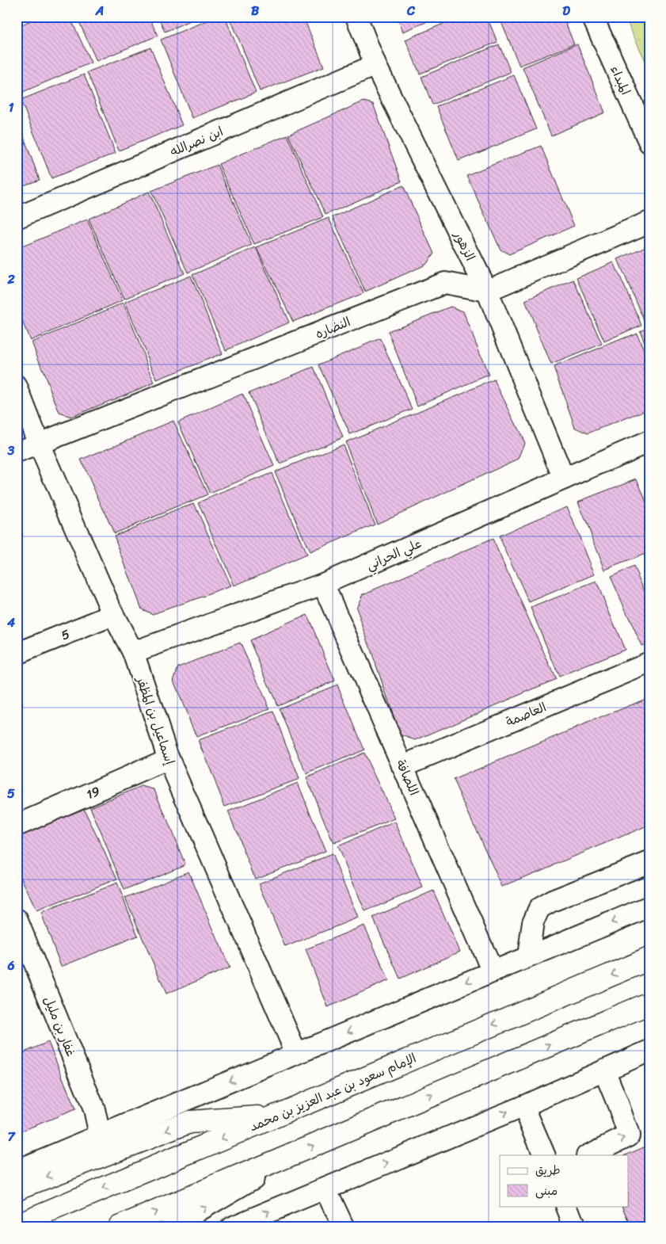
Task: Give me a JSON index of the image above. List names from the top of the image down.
{
  "streets": {
    "main road": ["الإمام سعود بن عبد العزيز بن محمد"],
    "street": [
      "المبداء",
      "ابن نصرالله",
      "الزهور",
      "النضاره",
      "علي الحراني",
      "5",
      "العاصمة",
      "إسماعيل بن المظفر",
      "اللصافة",
      "19",
      "غفار بن مليل"
    ]
  },
  "crossings": [
    ["ابن نصرالله", "الزهور"],
    ["الزهور", "النضاره"],
    ["الزهور", "علي الحراني"],
    ["النضاره", "إسماعيل بن المظفر"],
    ["علي الحراني", "إسماعيل بن المظفر"],
    ["علي الحراني", "اللصافة"],
    ["5", "إسماعيل بن المظفر"],
    ["العاصمة", "اللصافة"],
    ["إسماعيل بن المظفر", "19"]
  ],
  "legend": ["طريق", "مبنى"],
  "grid": {
    "columns": [
      "A",
      "B",
      "C",
      "D"
    ],
    "rows": [
      "1",
      "2",
      "3",
      "4",
      "5",
      "6",
      "7"
    ]
  }
}
